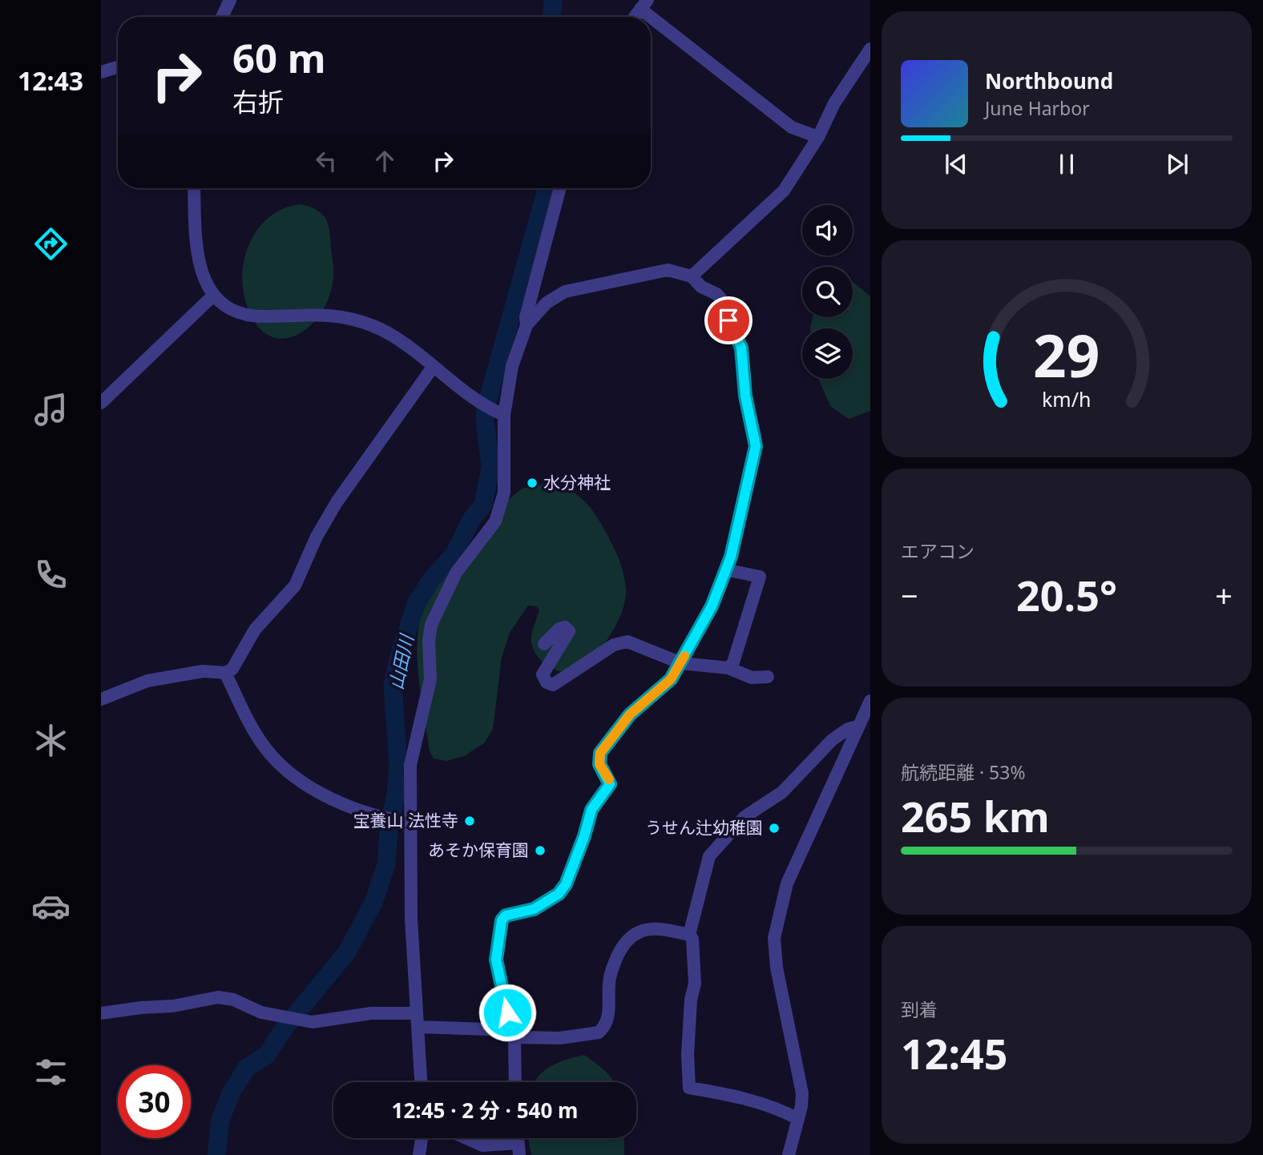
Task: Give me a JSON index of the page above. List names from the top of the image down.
{
  "water": ["山田川"],
  "places": [
    "水分神社",
    "宝養山 法性寺",
    "うせん辻幼稚園",
    "あそか保育園"
  ],
  "page": {
    "tabs": "12:43",
    "turn": ["60 m", "右折"],
    "song": ["Northbound", "June Harbor"],
    "tile": [
      "エアコン",
      ["航続距離 · 53%", "265 km"],
      ["到着", "12:45"]
    ],
    "heat": ["−", "20.5°", "+"],
    "limit": "30",
    "trip": "12:45 · 2 分 · 540 m",
    "gauge": ["29", "km/h"]
  }
}
